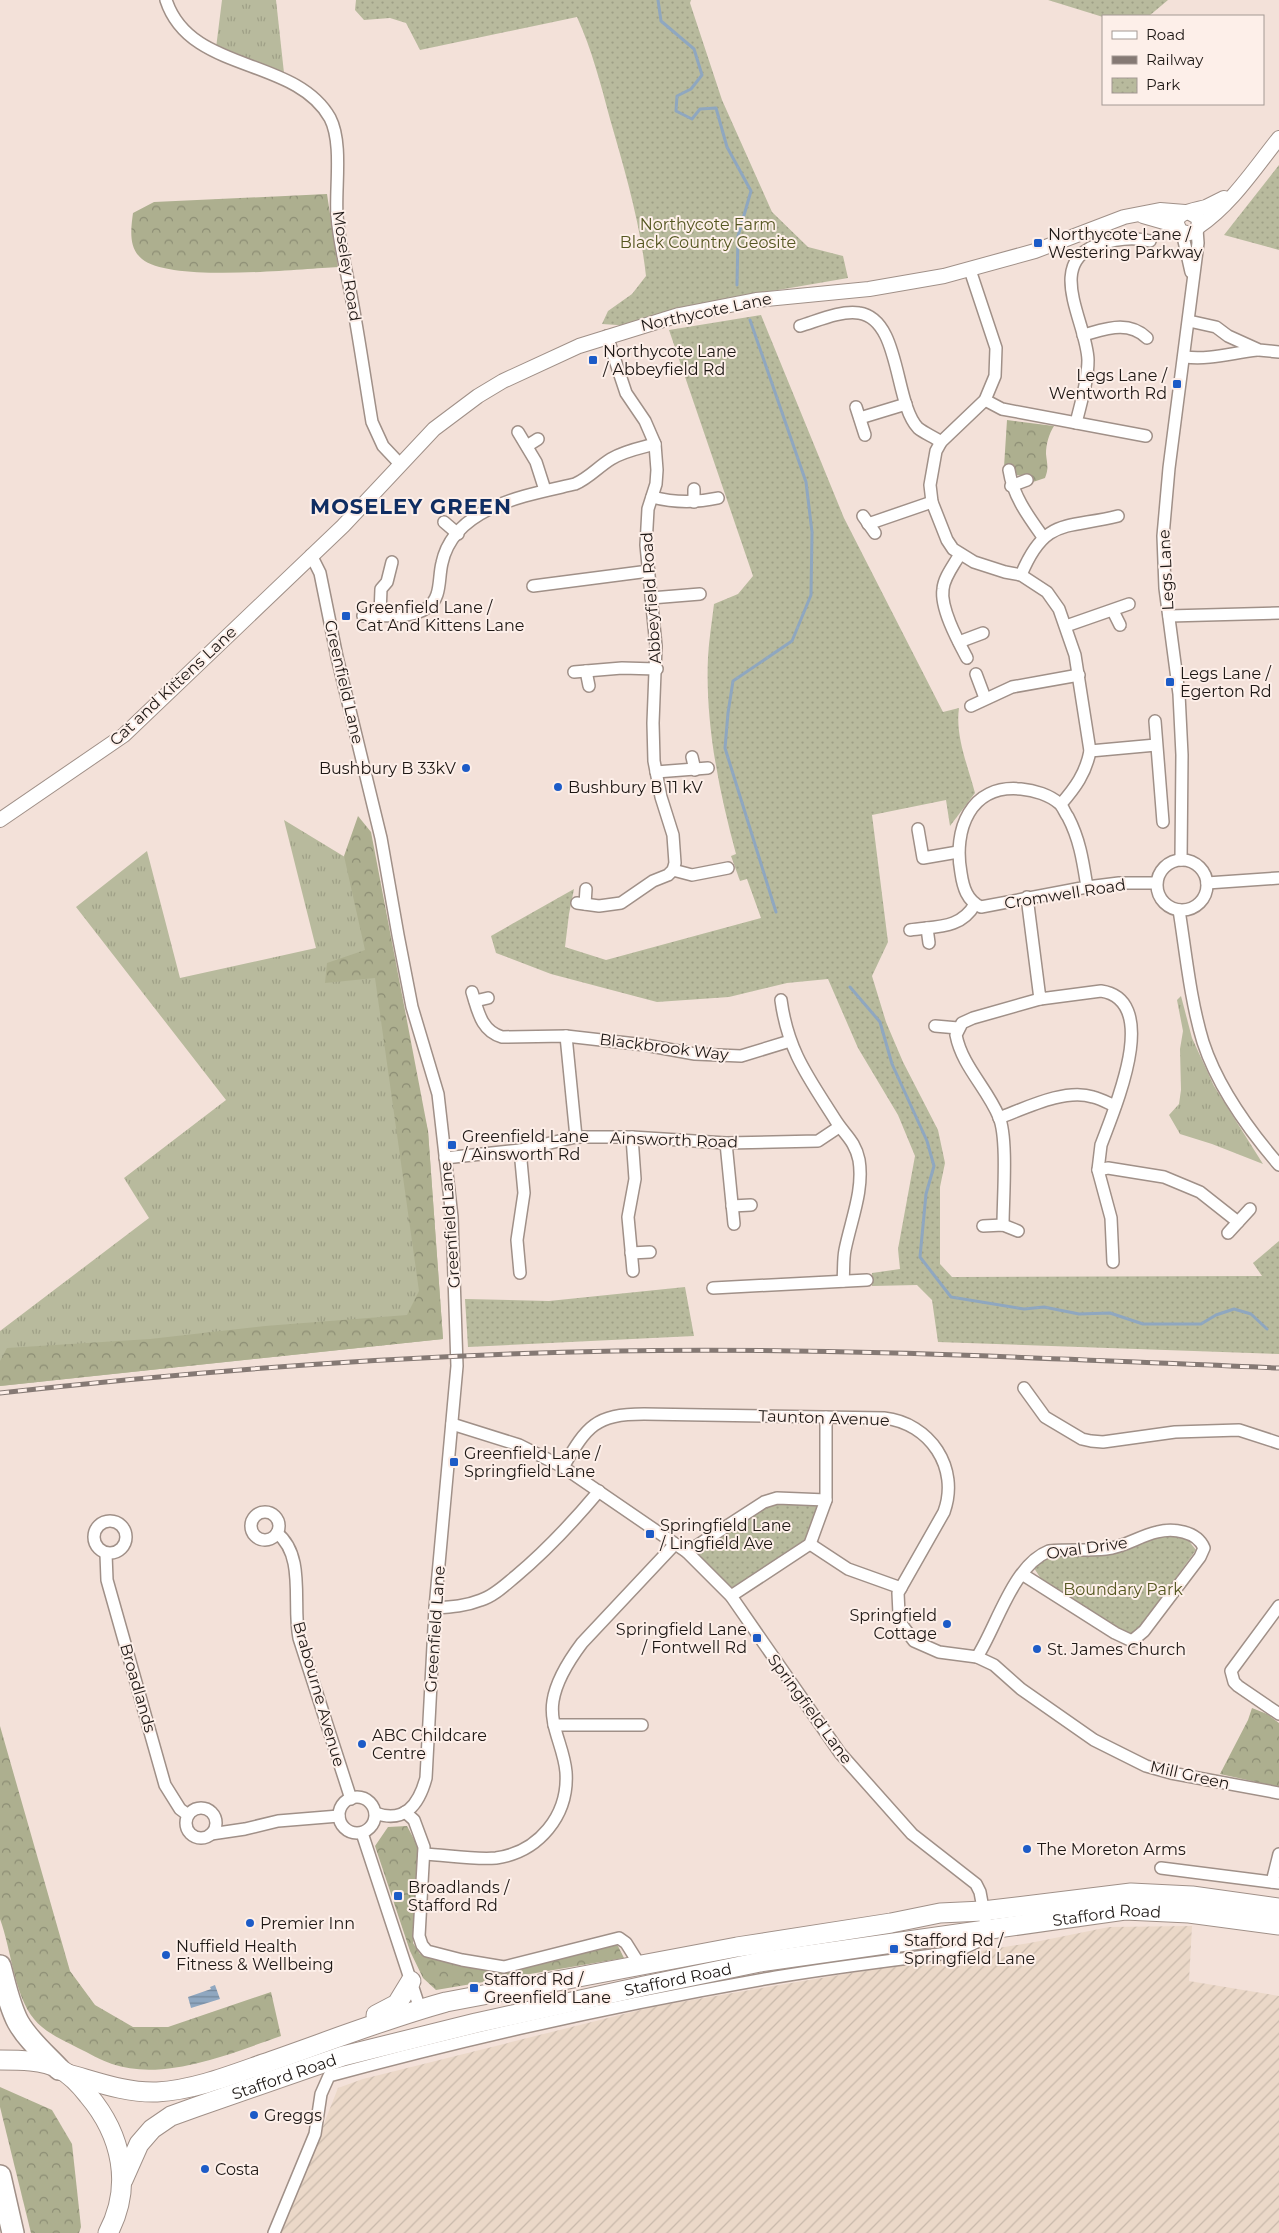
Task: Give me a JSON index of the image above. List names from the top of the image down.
{
  "streets": {
    "highway": ["Stafford Road"],
    "street": [
      "Moseley Road",
      "Northycote Lane",
      "Legs Lane",
      "Abbeyfield Road",
      "Greenfield Lane",
      "Cat and Kittens Lane",
      "Cromwell Road",
      "Blackbrook Way",
      "Ainsworth Road",
      "Taunton Avenue",
      "Oval Drive",
      "Broadlands",
      "Brabourne Avenue",
      "Springfield Lane",
      "Mill Green"
    ]
  },
  "crossings": [
    ["Moseley Road", "Northycote Lane"],
    ["Northycote Lane", "Legs Lane"],
    ["Northycote Lane", "Abbeyfield Road"],
    ["Northycote Lane", "Greenfield Lane"],
    ["Northycote Lane", "Cat and Kittens Lane"],
    ["Legs Lane", "Cromwell Road"],
    ["Greenfield Lane", "Cat and Kittens Lane"],
    ["Greenfield Lane", "Ainsworth Road"],
    ["Greenfield Lane", "Springfield Lane"],
    ["Taunton Avenue", "Oval Drive"],
    ["Taunton Avenue", "Springfield Lane"],
    ["Taunton Avenue", "Mill Green"],
    ["Springfield Lane", "Stafford Road"]
  ],
  "districts": ["MOSELEY GREEN"],
  "parks": ["Northycote Farm Black Country Geosite", "Boundary Park"],
  "places": {
    "transit": [
      "Northycote Lane / Westering Parkway",
      "Northycote Lane / Abbeyfield Rd",
      "Legs Lane / Wentworth Rd",
      "Greenfield Lane / Cat And Kittens Lane",
      "Legs Lane / Egerton Rd",
      "Greenfield Lane / Ainsworth Rd",
      "Greenfield Lane / Springfield Lane",
      "Springfield Lane / Lingfield Ave",
      "Springfield Lane / Fontwell Rd",
      "Broadlands / Stafford Rd",
      "Stafford Rd / Springfield Lane",
      "Stafford Rd / Greenfield Lane"
    ],
    "other": [
      "Bushbury B 33kV",
      "Bushbury B 11 kV",
      "Springfield Cottage",
      "St. James Church",
      "ABC Childcare Centre",
      "The Moreton Arms",
      "Premier Inn",
      "Nuffield Health Fitness & Wellbeing",
      "Greggs",
      "Costa"
    ]
  },
  "legend": ["Road", "Railway", "Park"]
}
